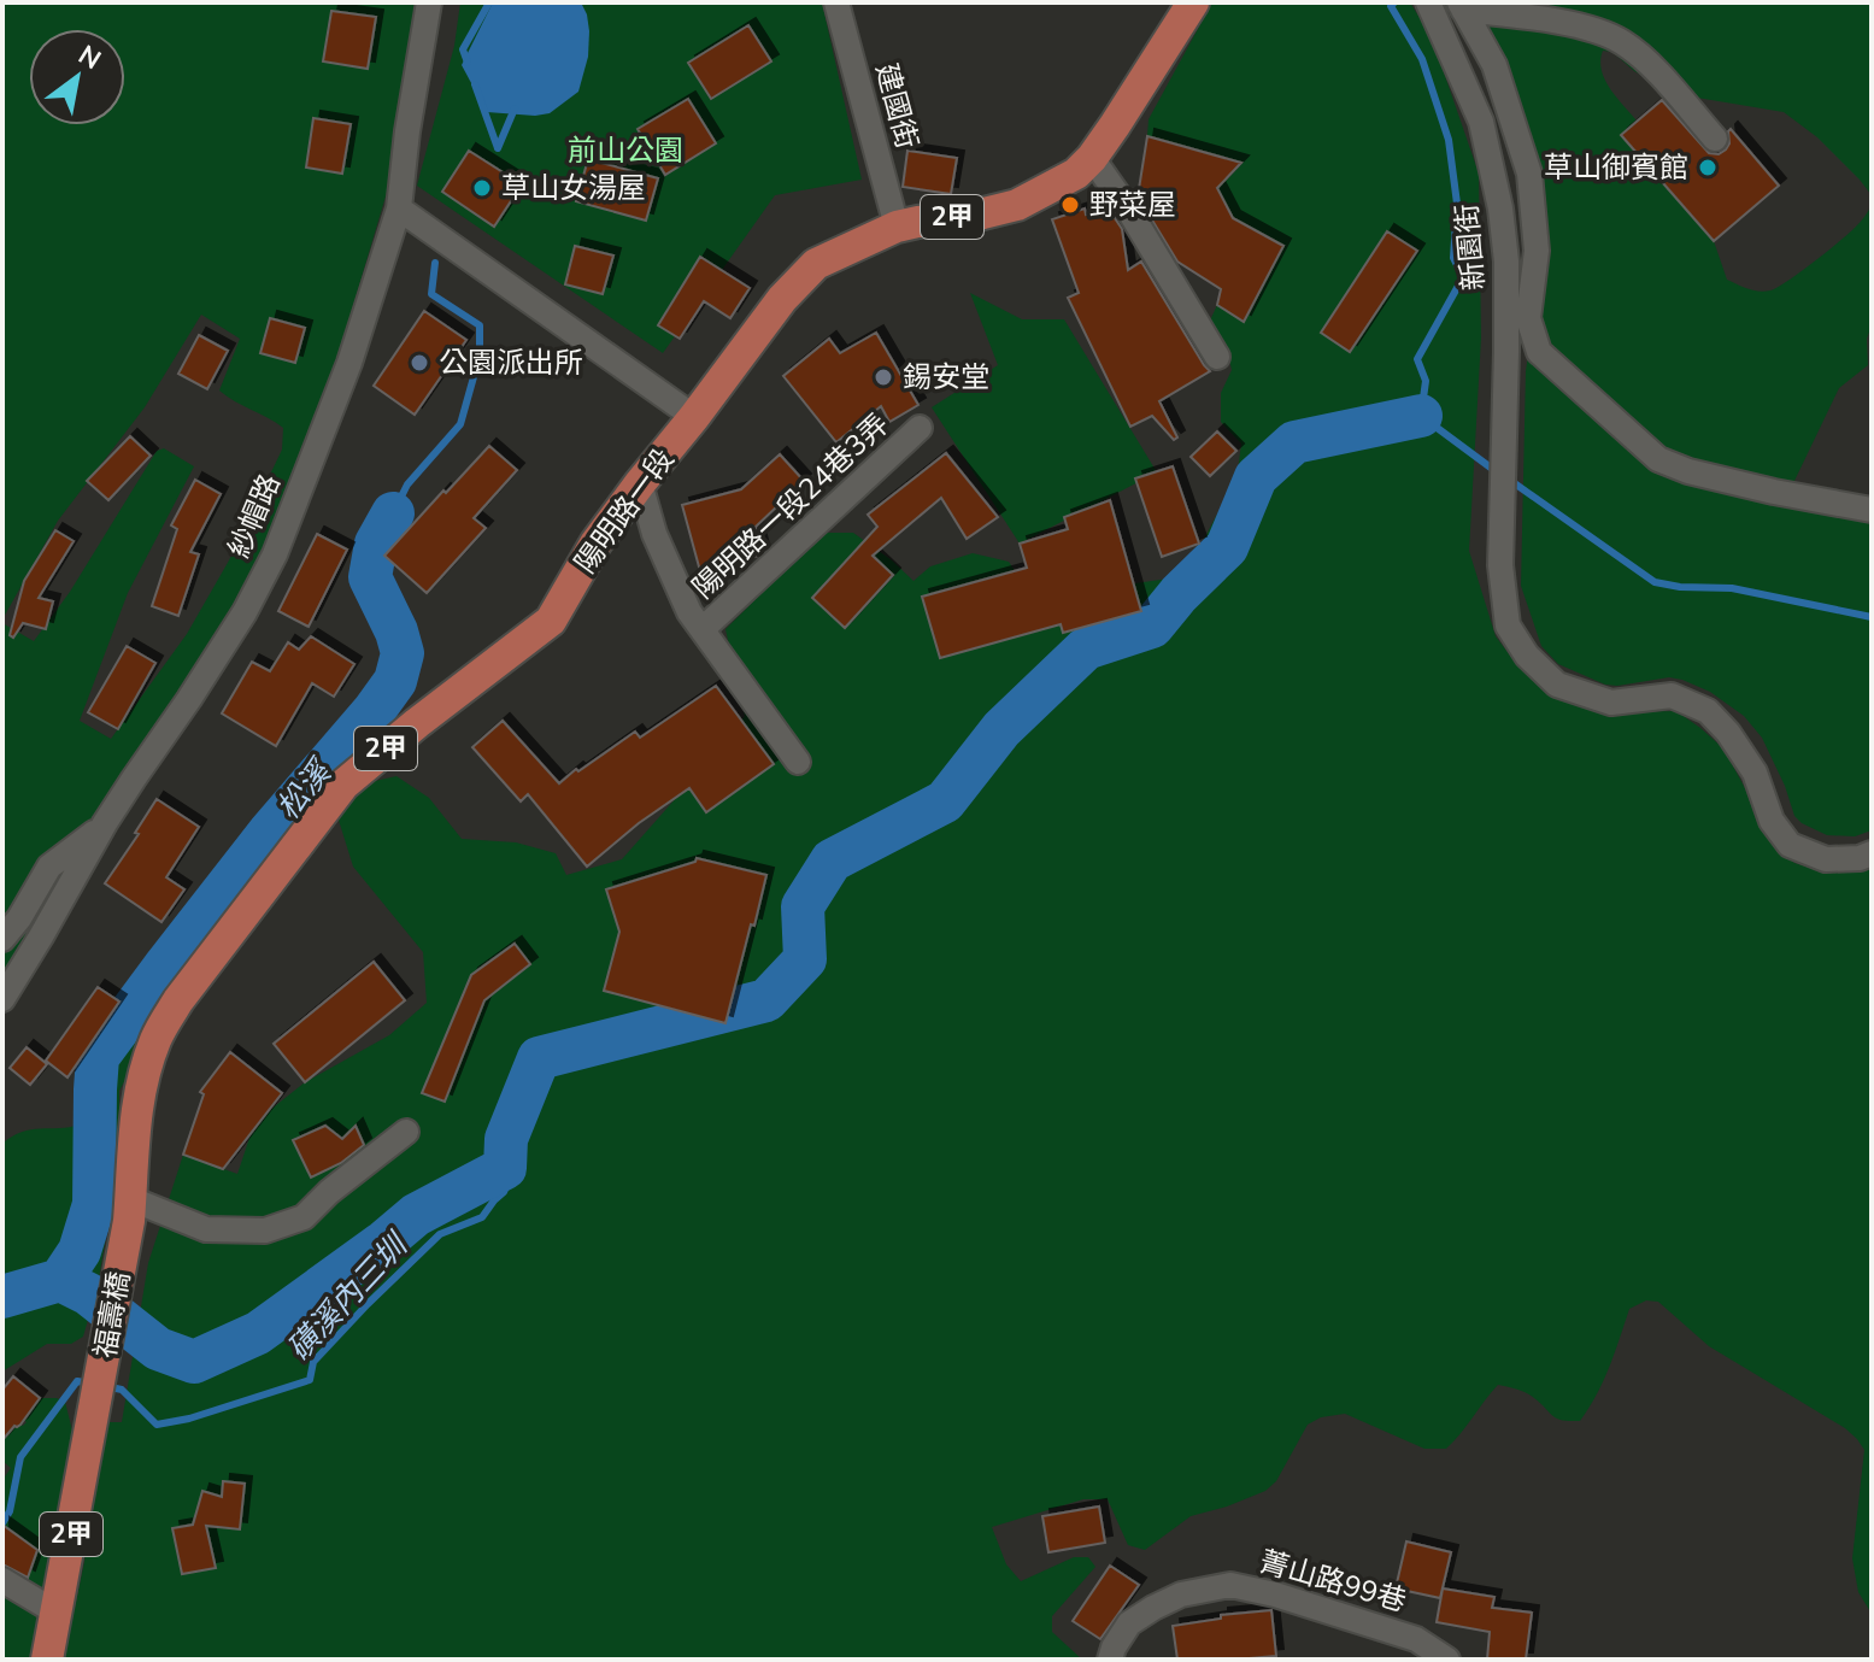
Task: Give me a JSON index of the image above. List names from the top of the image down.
{
  "streets": {
    "main road": ["2甲", "陽明路一段", "福壽橋"],
    "street": [
      "建國街",
      "新園街",
      "陽明路一段24巷3弄",
      "紗帽路",
      "菁山路99巷"
    ]
  },
  "crossings": [
    ["建國街", "陽明路一段"],
    ["2甲", "福壽橋"],
    ["陽明路一段", "福壽橋"]
  ],
  "water": ["松溪", "磺溪內三圳"],
  "parks": ["前山公園"],
  "places": [
    "草山御賓館",
    "草山女湯屋",
    "野菜屋",
    "公園派出所",
    "錫安堂"
  ],
  "north": "top right"
}
